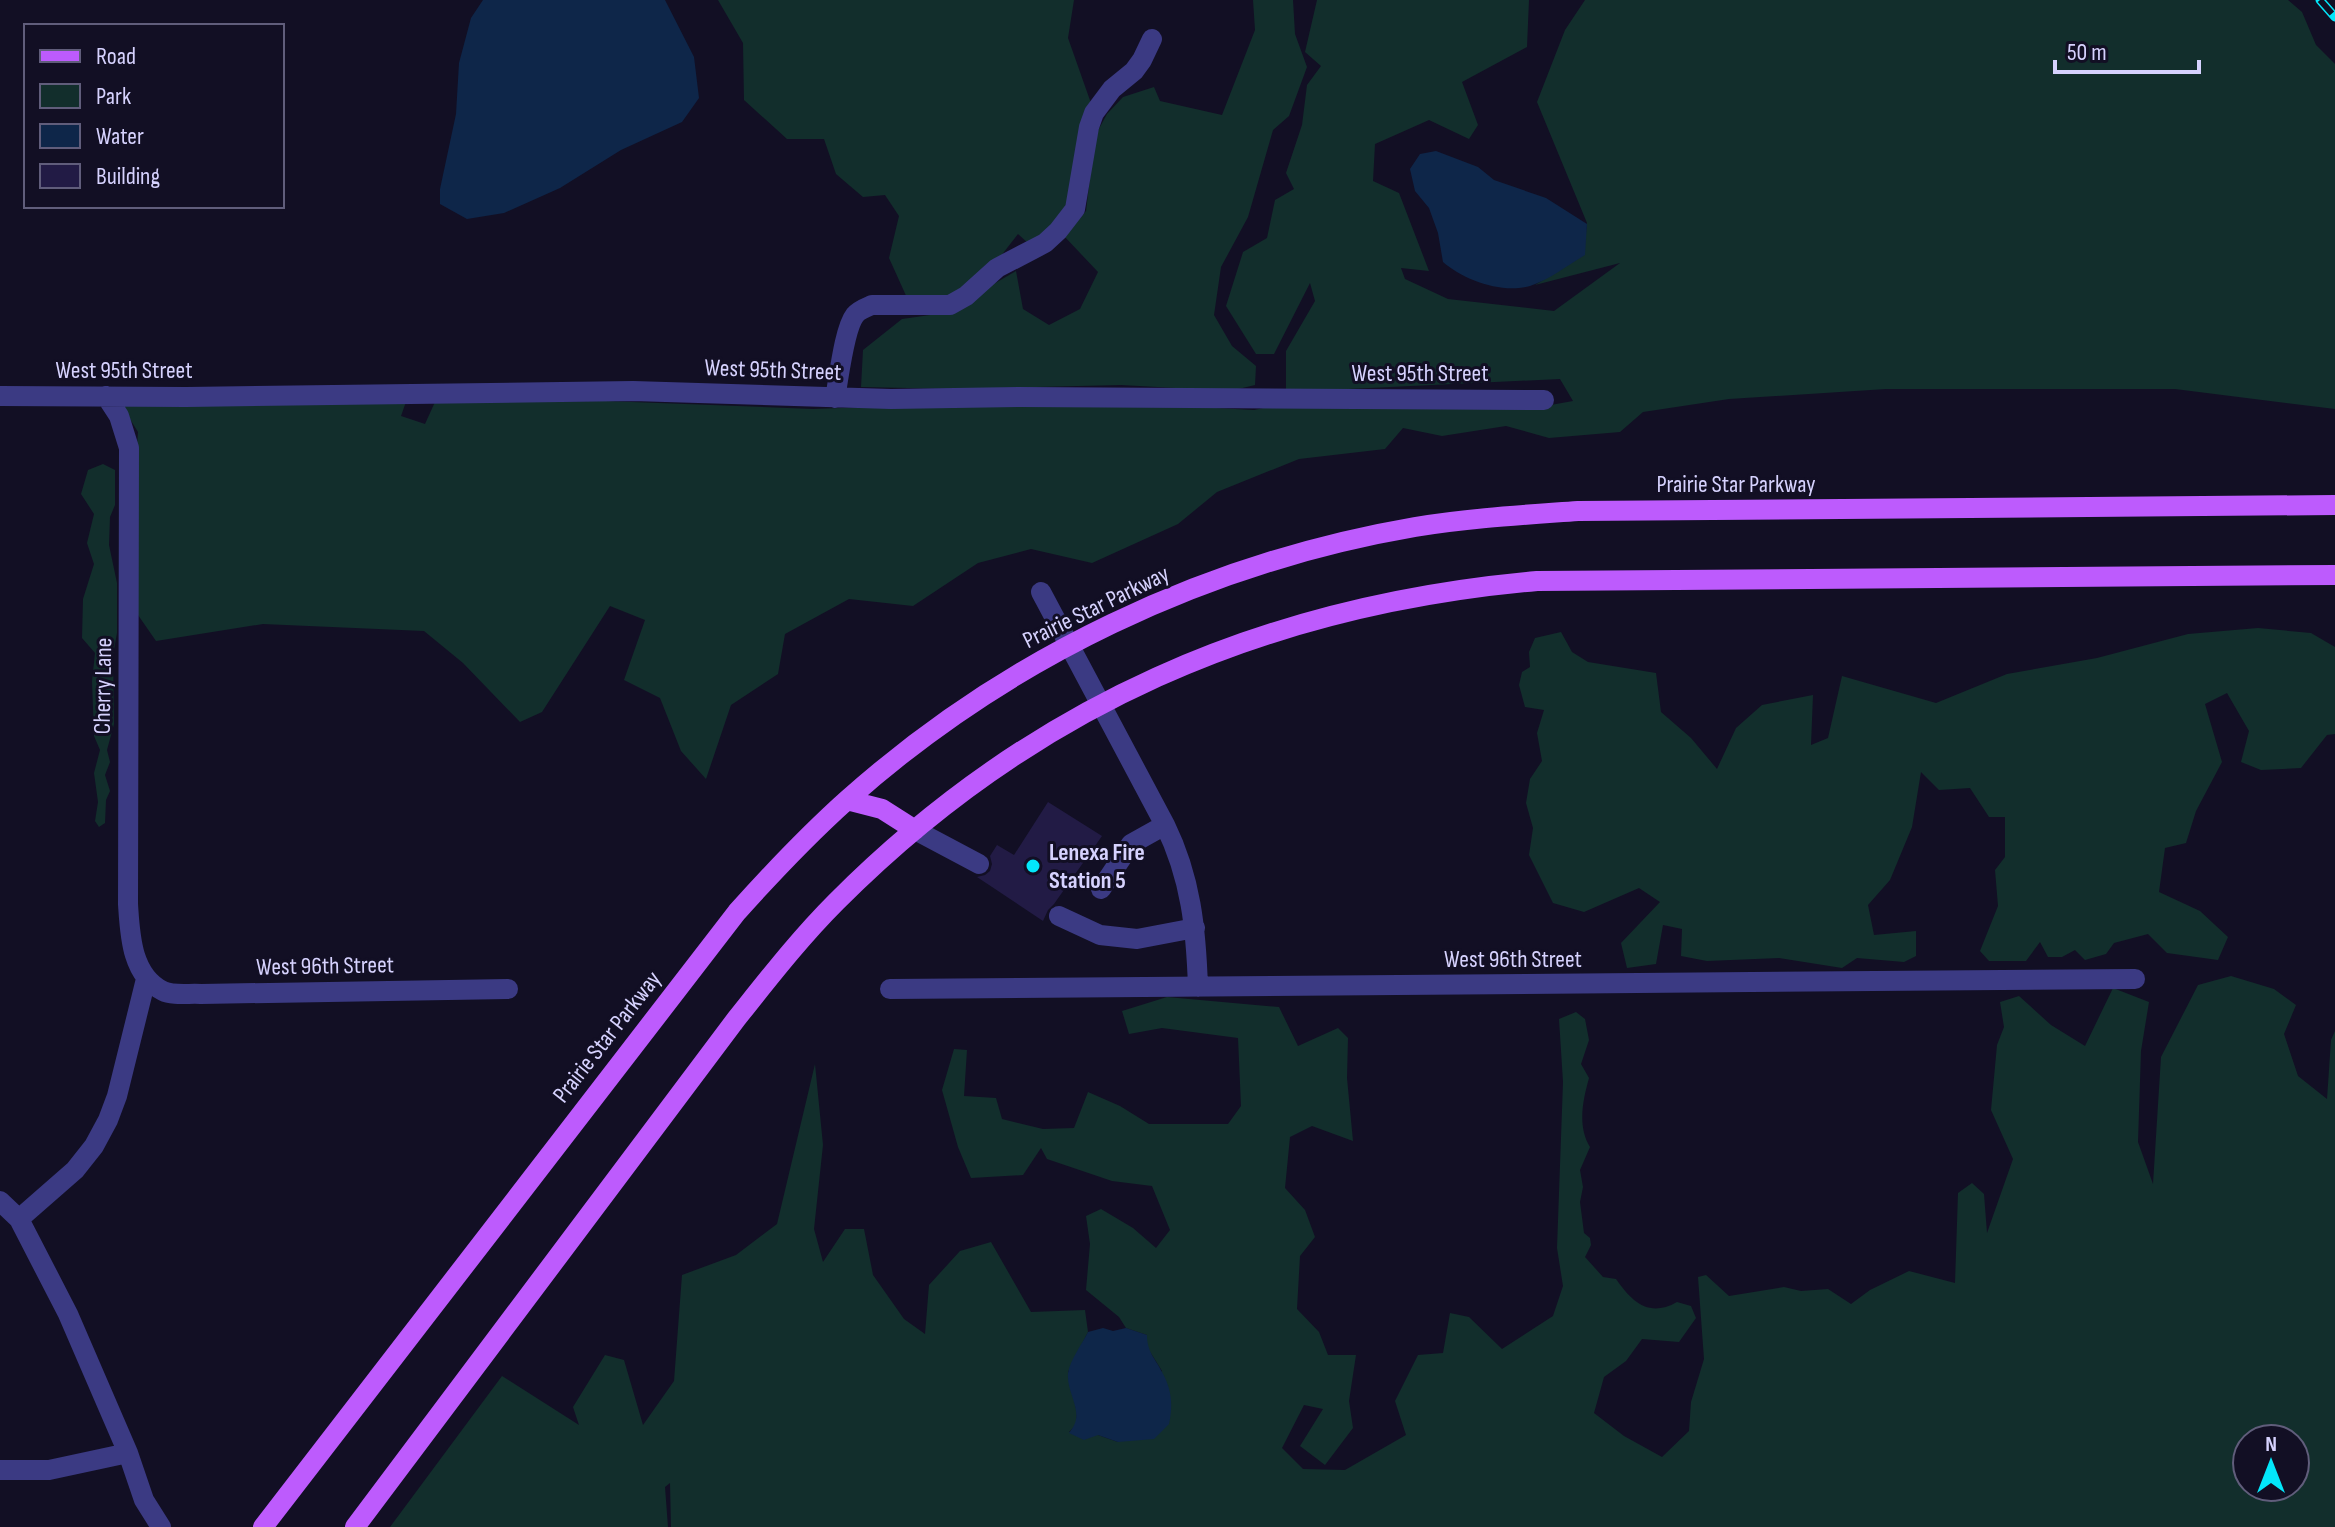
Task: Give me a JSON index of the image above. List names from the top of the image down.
{
  "streets": {
    "main road": ["Prairie Star Parkway"],
    "street": ["West 95th Street", "Cherry Lane", "West 96th Street"]
  },
  "crossings": [
    ["West 95th Street", "Cherry Lane"],
    ["Cherry Lane", "West 96th Street"]
  ],
  "places": ["Lenexa Fire Station 5"],
  "legend": [
    "Road",
    "Park",
    "Water",
    "Building"
  ],
  "scale_bar": "50 m",
  "north": "top"
}
